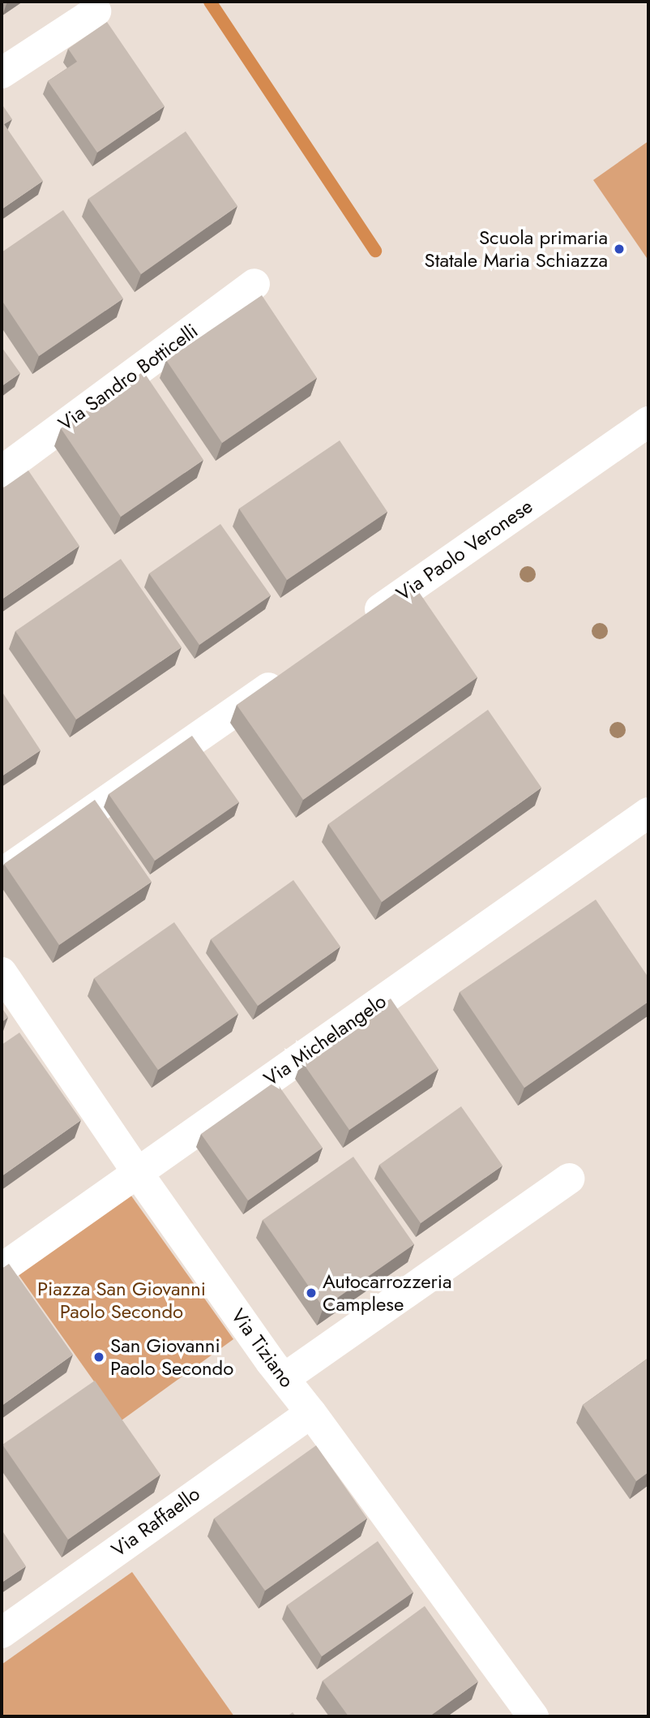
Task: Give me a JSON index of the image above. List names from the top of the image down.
{
  "streets": {
    "street": [
      "Via Sandro Botticelli",
      "Via Paolo Veronese",
      "Via Michelangelo",
      "Via Tiziano",
      "Via Raffaello"
    ]
  },
  "crossings": [
    ["Via Michelangelo", "Via Tiziano"],
    ["Via Tiziano", "Via Raffaello"]
  ],
  "parks": ["Piazza San Giovanni Paolo Secondo"],
  "places": ["Scuola primaria Statale Maria Schiazza", "Autocarrozzeria Camplese", "San Giovanni Paolo Secondo"]
}
